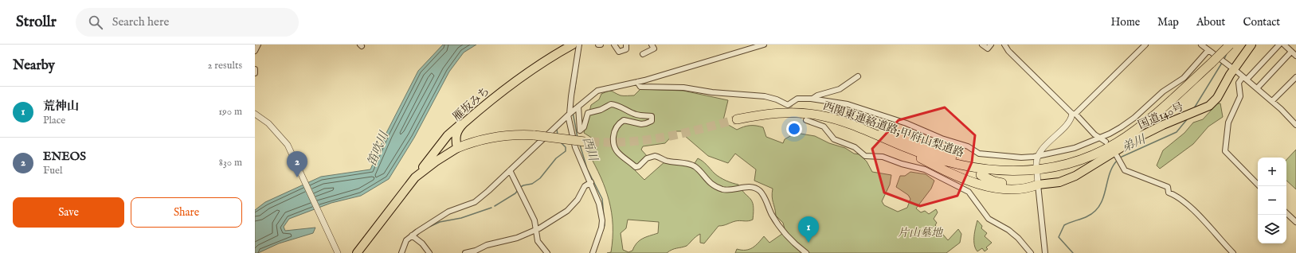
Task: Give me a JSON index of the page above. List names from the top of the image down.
{
  "streets": {
    "highway": ["雁坂みち", "国道140号", "西関東連絡道路;甲府山梨道路"]
  },
  "water": ["弟川", "笛吹川", "西川"],
  "parks": ["片山墓地"],
  "page": {
    "header": "Strollr",
    "search": "Search here",
    "nav": [
      "Home",
      "Map",
      "About",
      "Contact"
    ],
    "heading": ["Nearby", "2 results"],
    "list": [
      {
        "mark": "1",
        "name": "荒神山",
        "note": "Place",
        "value": "190 m"
      },
      {
        "mark": "2",
        "name": "ENEOS",
        "note": "Fuel",
        "value": "830 m"
      }
    ],
    "pins": ["2", "1"],
    "map_buttons": ["+", "−"],
    "buttons": ["Save", "Share"]
  }
}
